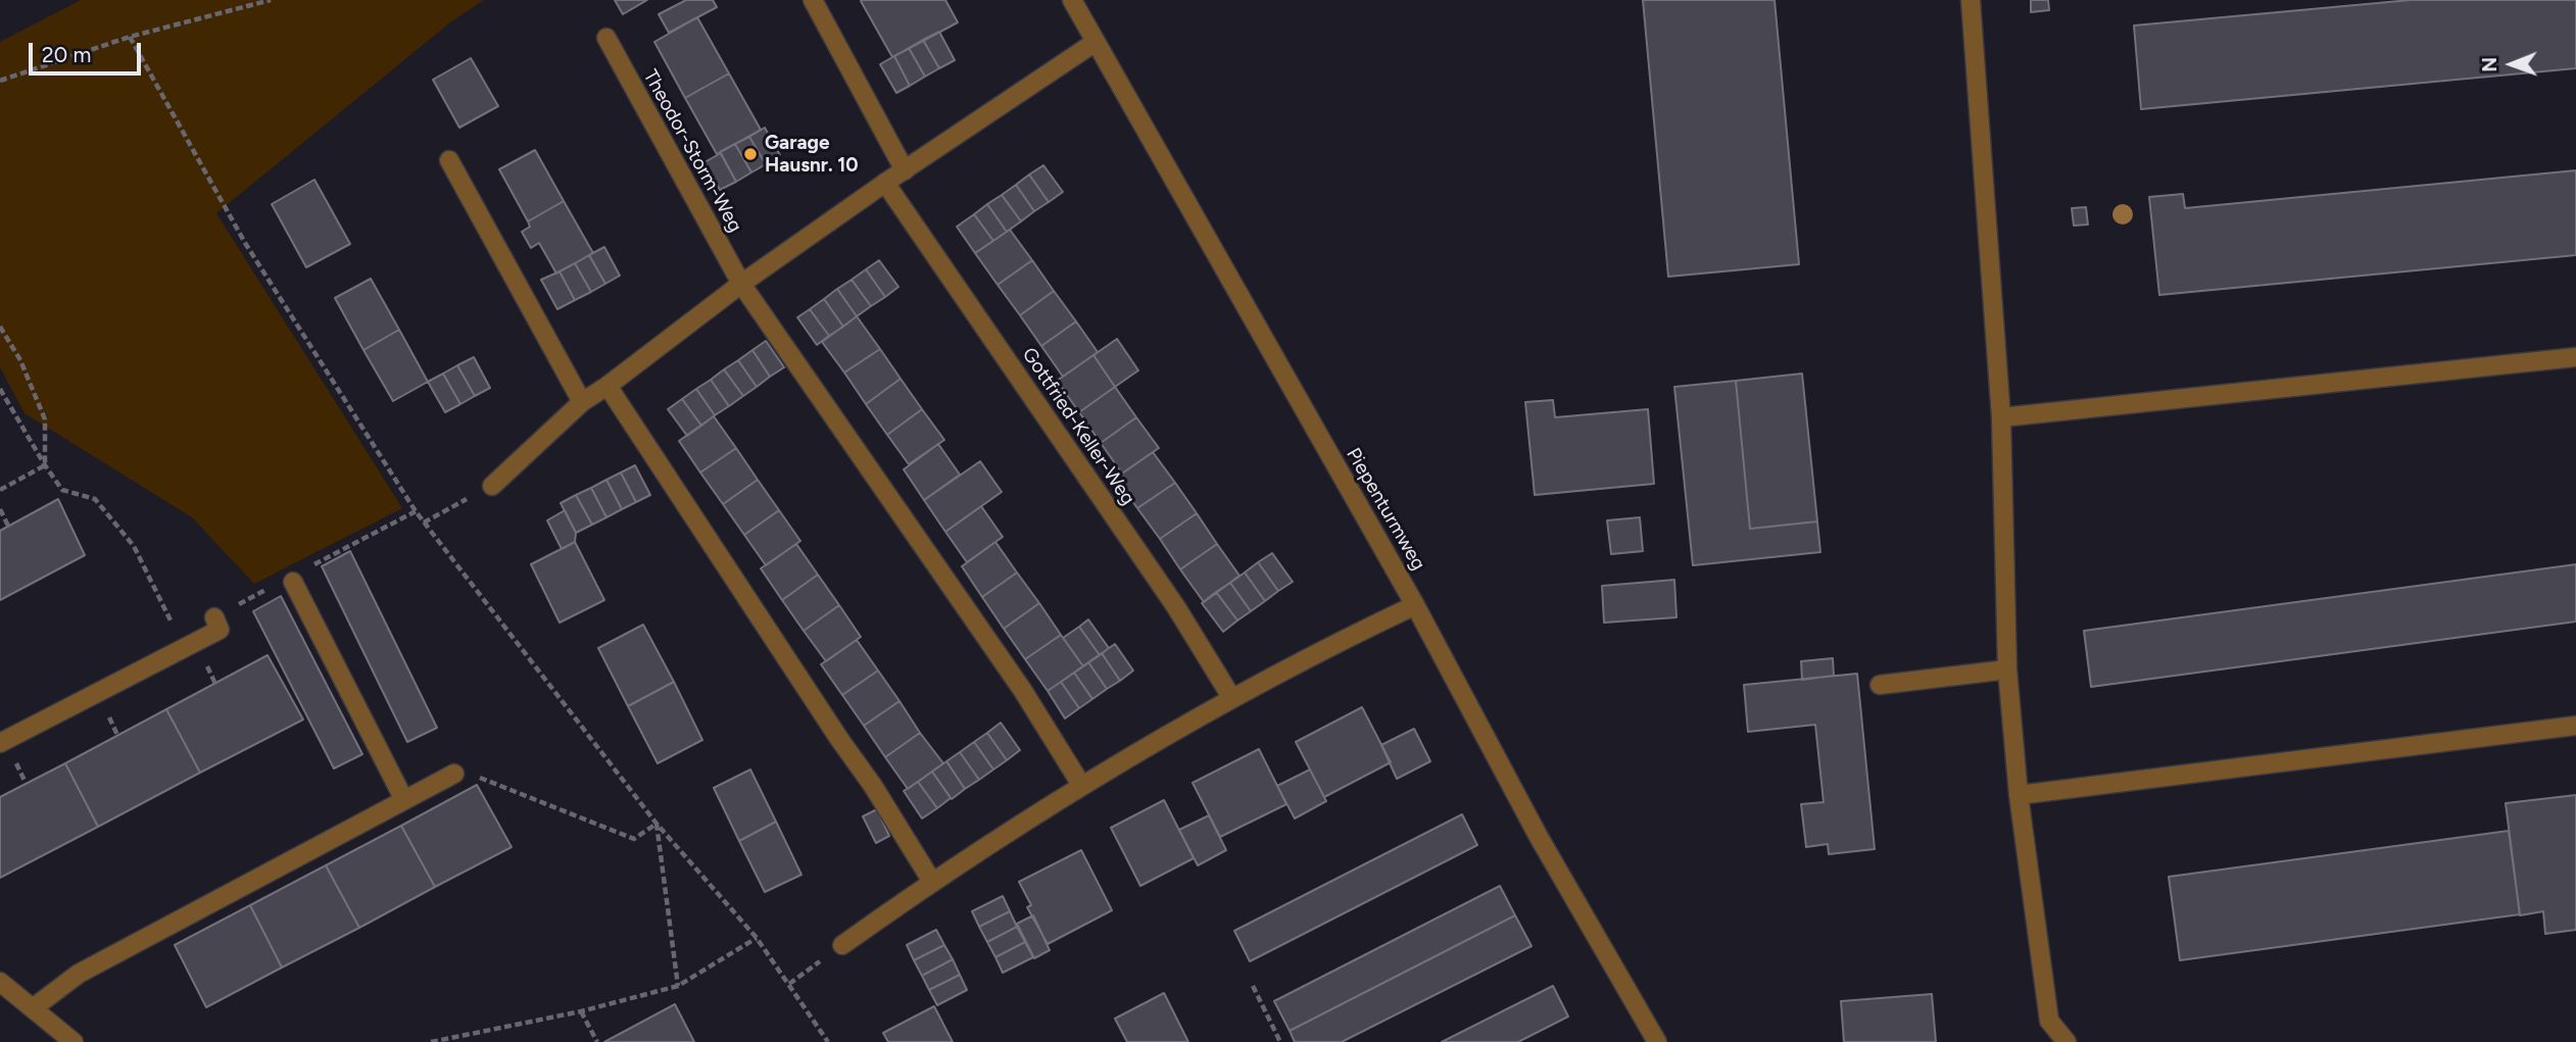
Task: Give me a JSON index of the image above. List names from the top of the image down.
{
  "streets": {
    "street": ["Theodor-Storm-Weg", "Gottfried-Keller-Weg", "Piepenturmweg"]
  },
  "places": ["Garage Hausnr. 10"],
  "scale_bar": "20 m",
  "north": "left"
}
